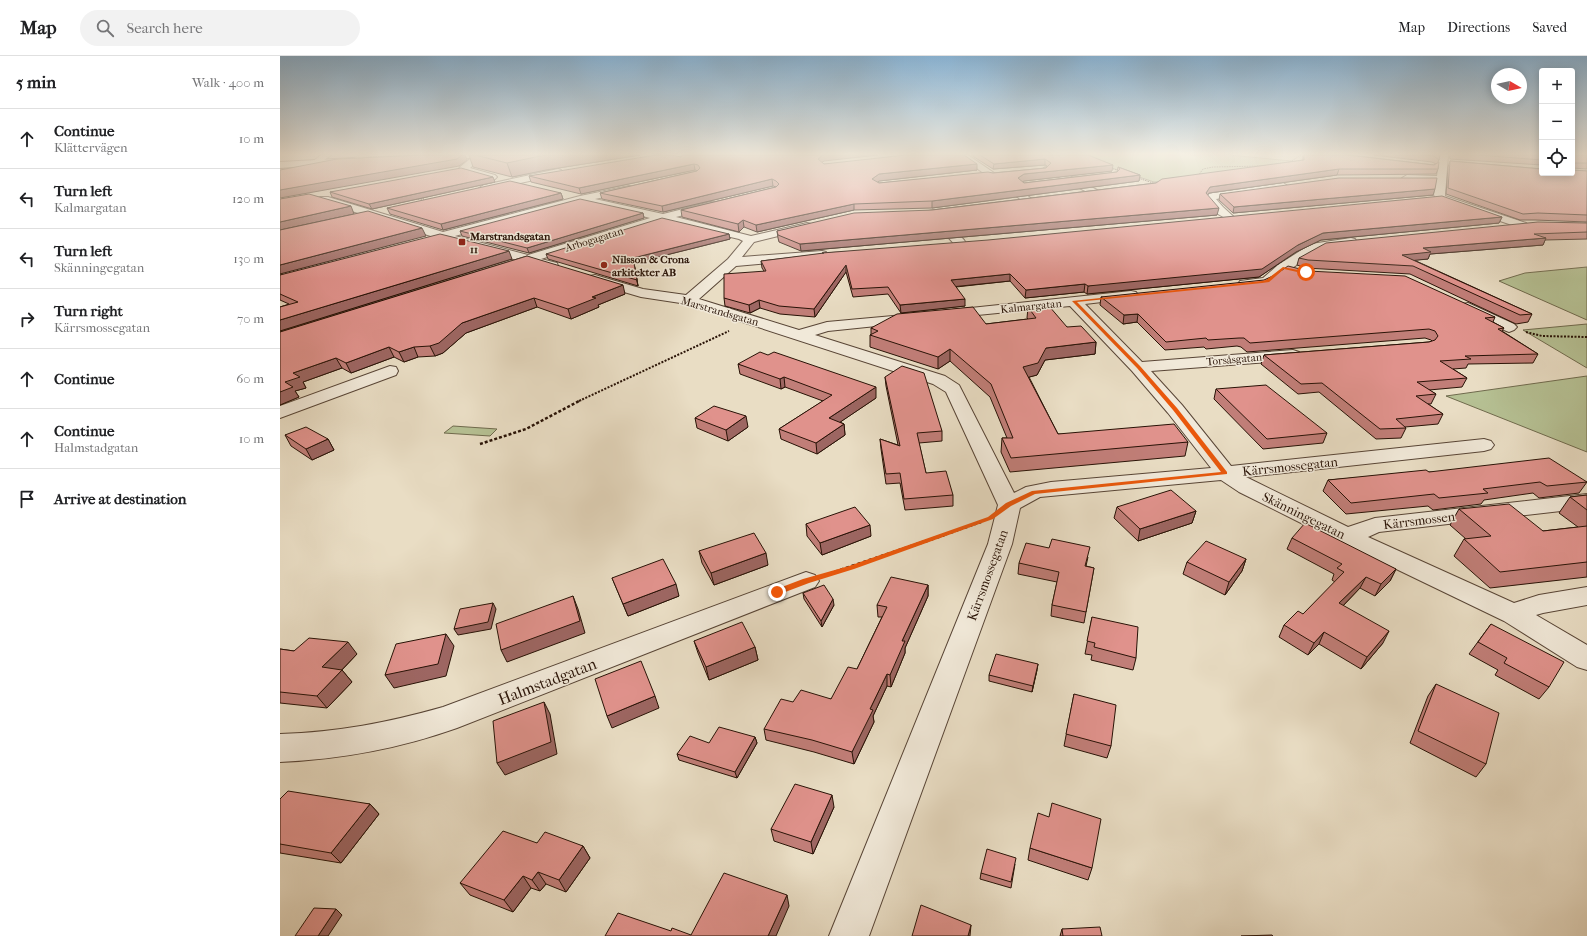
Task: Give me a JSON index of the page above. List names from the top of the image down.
{
  "streets": {
    "street": [
      "Arbogagatan",
      "Kalmargatan",
      "Marstrandsgatan",
      "Torsåsgatan",
      "Kärrsmossegatan",
      "Skänningegatan",
      "Kärrsmossen",
      "Halmstadgatan"
    ]
  },
  "crossings": [
    ["Kalmargatan", "Marstrandsgatan"],
    ["Kalmargatan", "Skänningegatan"],
    ["Marstrandsgatan", "Kärrsmossegatan"],
    ["Torsåsgatan", "Skänningegatan"],
    ["Kärrsmossegatan", "Skänningegatan"],
    ["Skänningegatan", "Kärrsmossen"]
  ],
  "places": {
    "transit": ["Marstrandsgatan 11"],
    "other": ["Nilsson & Crona arkitekter AB"]
  },
  "north": "right",
  "page": {
    "header": "Map",
    "search": "Search here",
    "nav": ["Map", "Directions", "Saved"],
    "heading": ["5 min", "Walk · 400 m"],
    "map_buttons": ["+", "−"],
    "list": [
      ["Continue", "Klättervägen", "10 m"],
      ["Turn left", "Kalmargatan", "120 m"],
      ["Turn left", "Skänningegatan", "130 m"],
      ["Turn right", "Kärrsmossegatan", "70 m"],
      ["Continue", "60 m"],
      ["Continue", "Halmstadgatan", "10 m"],
      "Arrive at destination"
    ]
  }
}
